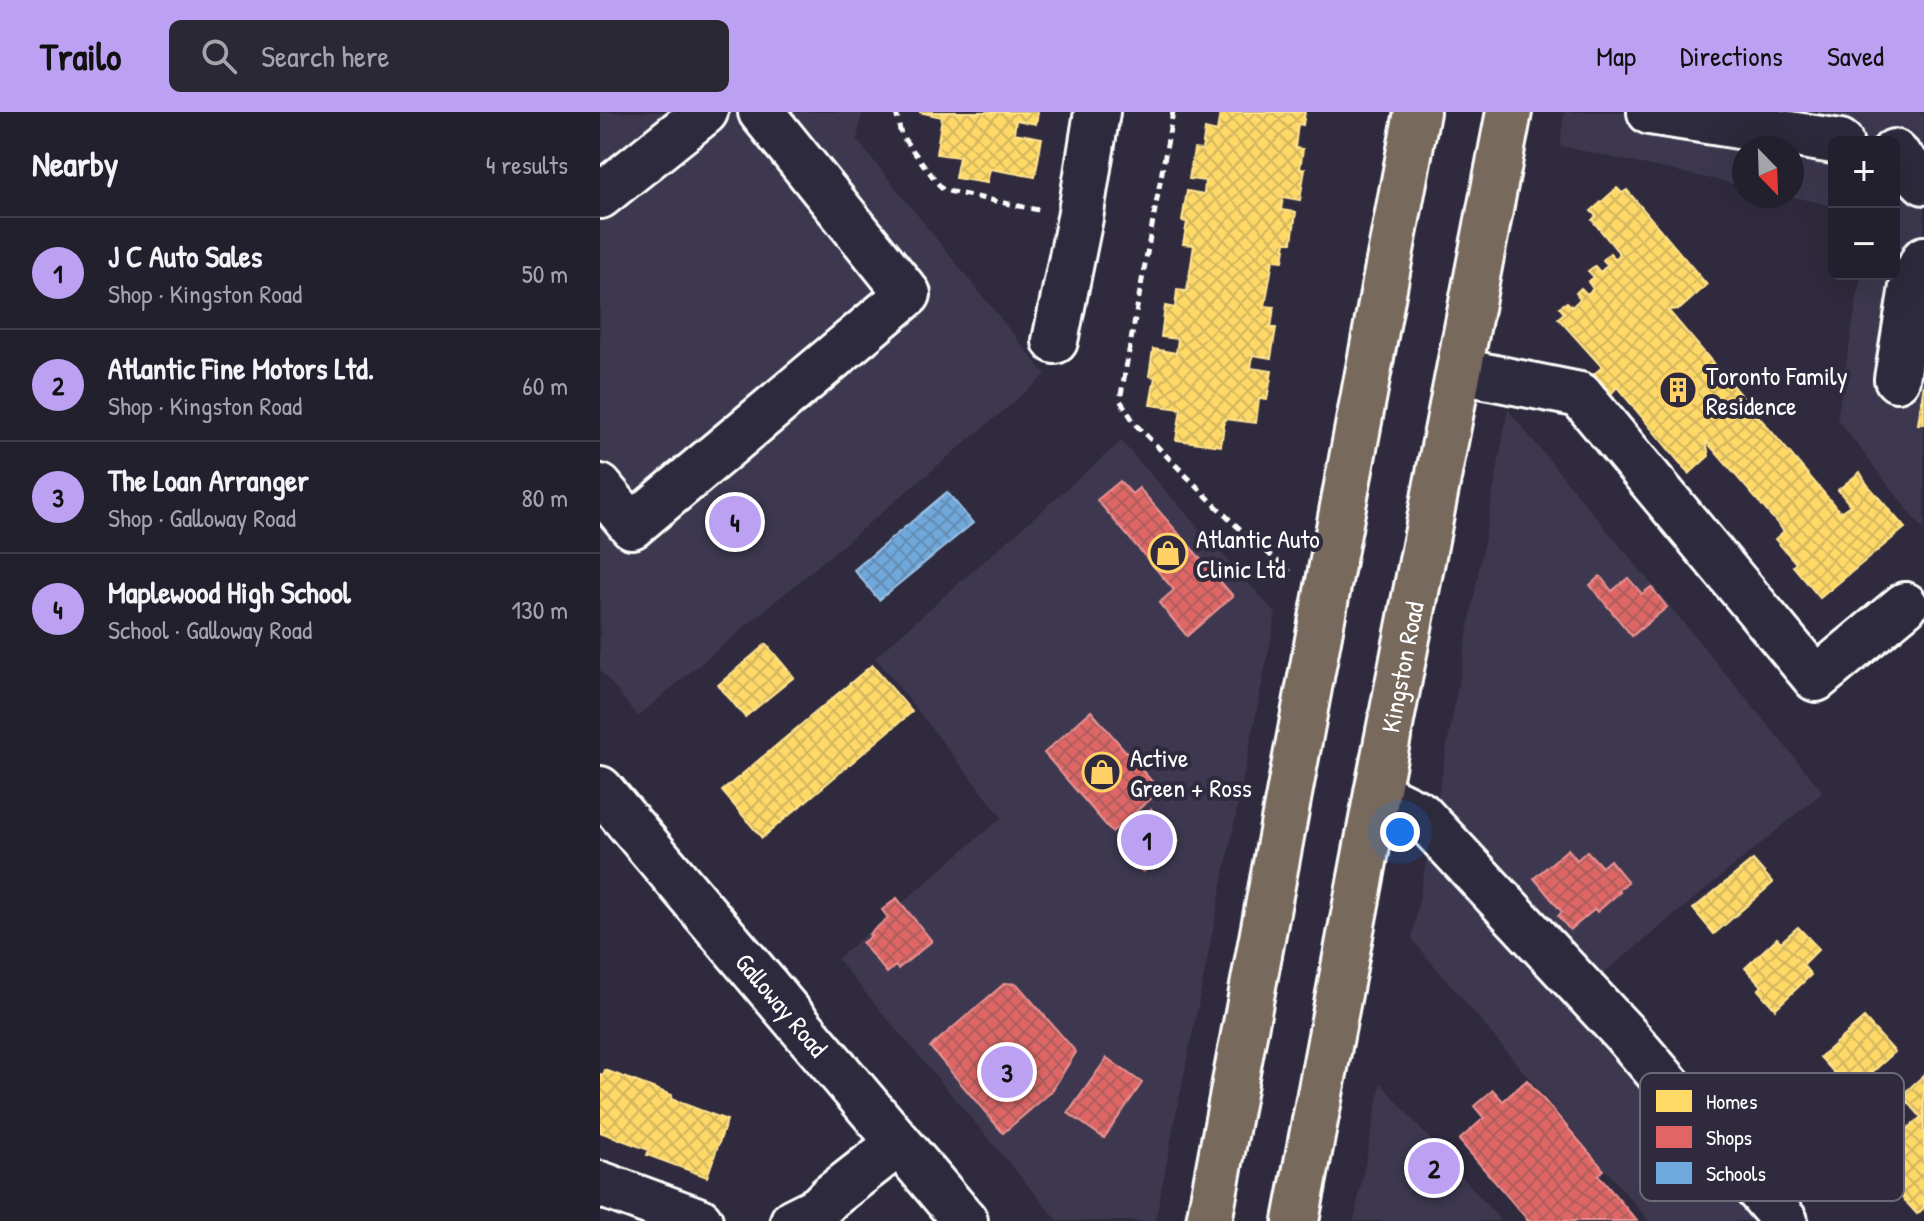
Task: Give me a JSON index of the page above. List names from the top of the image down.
{
  "streets": {
    "main road": ["Kingston Road"],
    "street": ["Galloway Road"]
  },
  "places": {
    "building": ["Toronto Family Residence"],
    "shop": ["Atlantic Auto Clinic Ltd", "Active Green + Ross"]
  },
  "legend": ["Homes", "Shops", "Schools"],
  "north": "bottom right",
  "page": {
    "header": "Trailo",
    "search": "Search here",
    "nav": ["Map", "Directions", "Saved"],
    "heading": ["Nearby", "4 results"],
    "map_buttons": ["+", "−"],
    "list": [
      {
        "mark": "1",
        "name": "J C Auto Sales",
        "note": "Shop · Kingston Road",
        "value": "50 m"
      },
      {
        "mark": "2",
        "name": "Atlantic Fine Motors Ltd.",
        "note": "Shop · Kingston Road",
        "value": "60 m"
      },
      {
        "mark": "3",
        "name": "The Loan Arranger",
        "note": "Shop · Galloway Road",
        "value": "80 m"
      },
      {
        "mark": "4",
        "name": "Maplewood High School",
        "note": "School · Galloway Road",
        "value": "130 m"
      }
    ],
    "pins": [
      "4",
      "1",
      "3",
      "2"
    ]
  }
}
